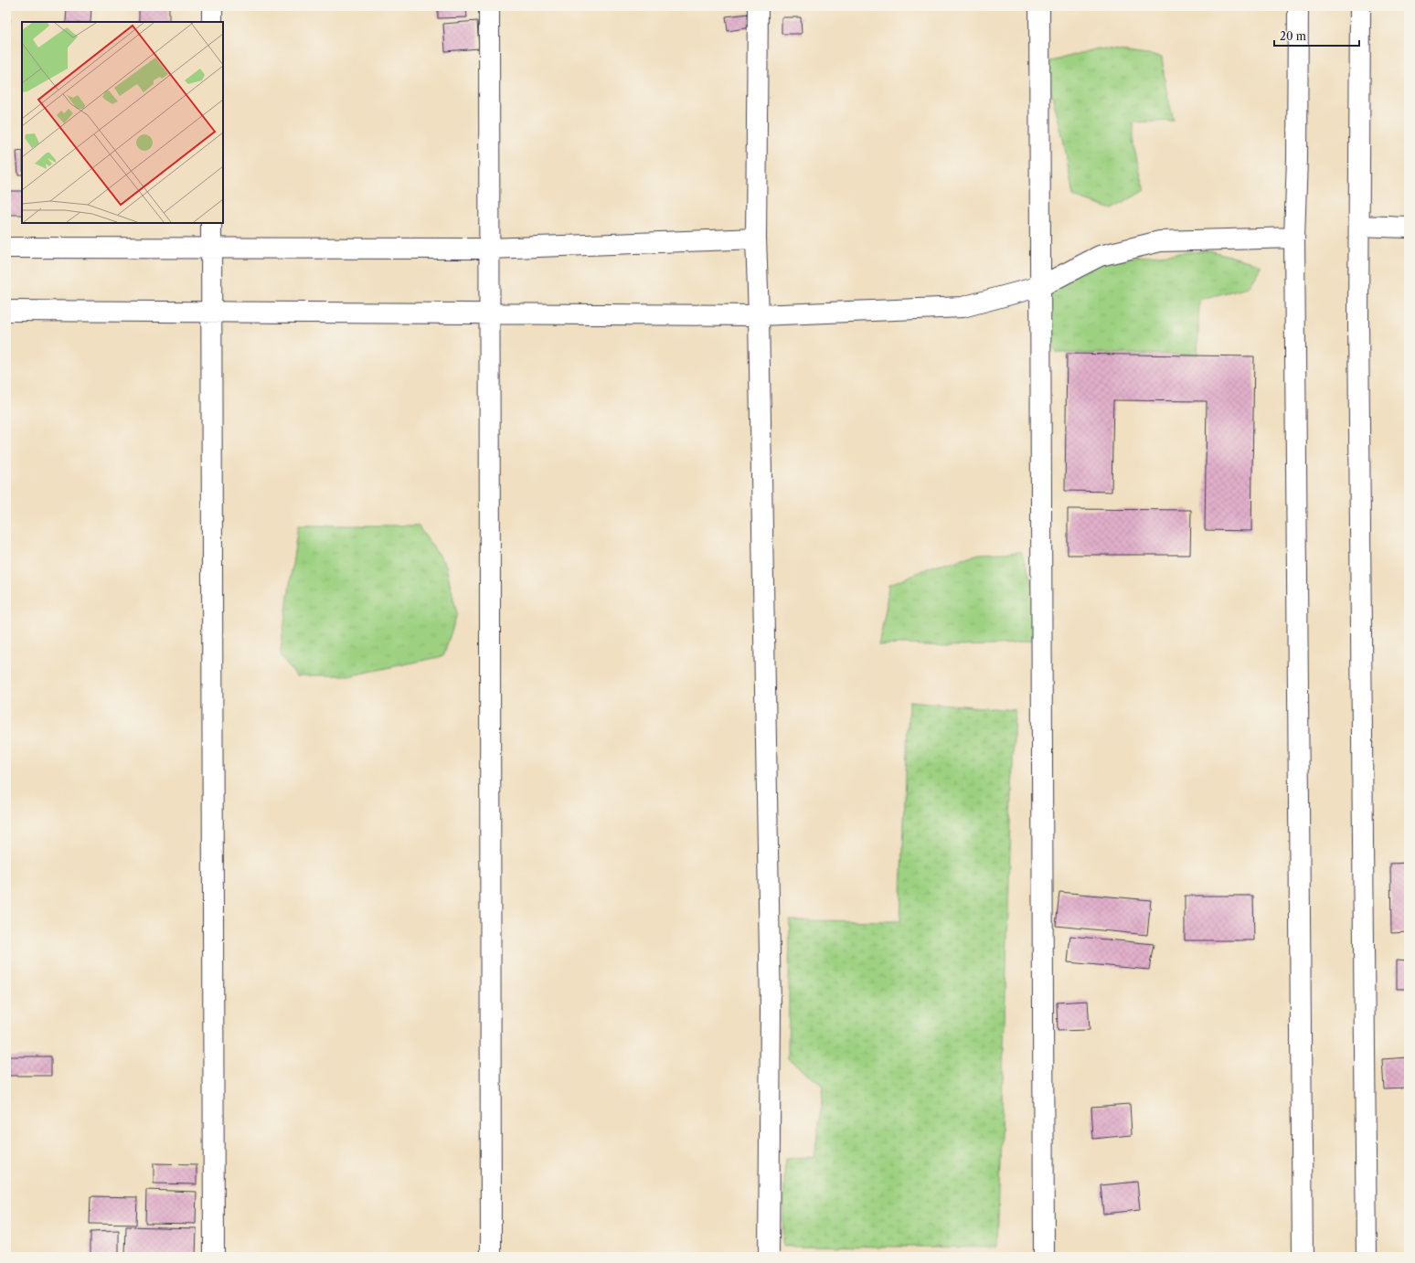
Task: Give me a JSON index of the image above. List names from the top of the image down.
{
  "scale_bar": "20 m"
}
